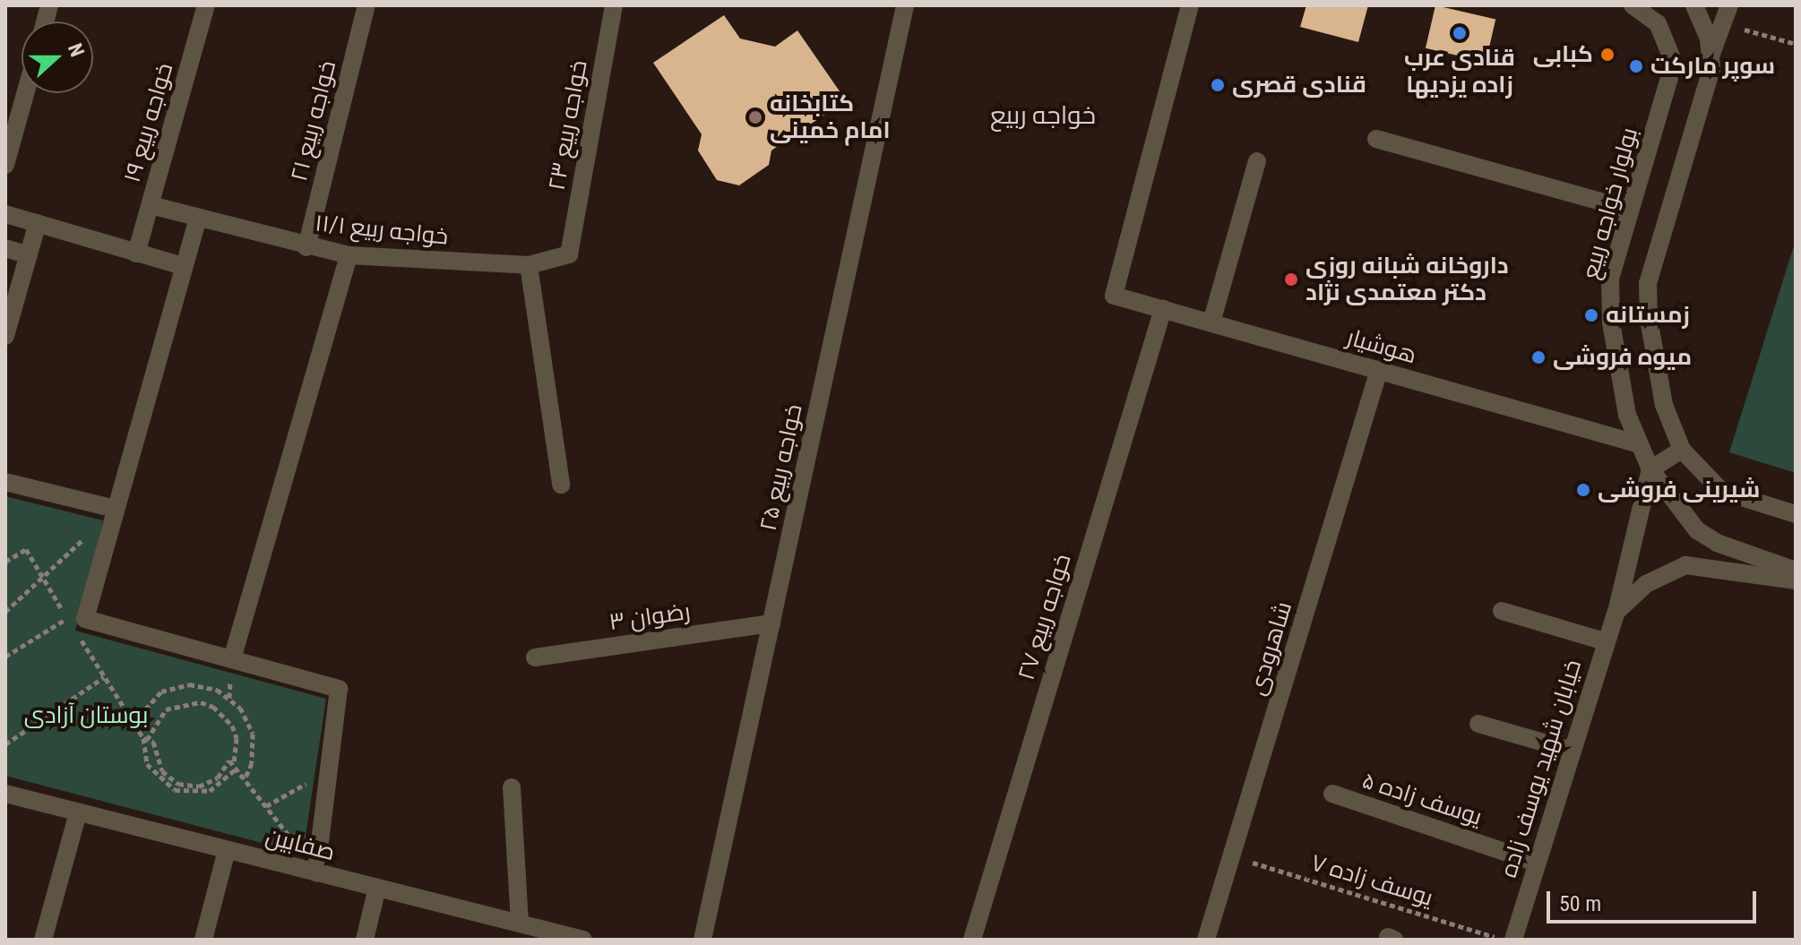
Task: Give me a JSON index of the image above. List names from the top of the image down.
{
  "streets": {
    "street": [
      "خواجه ربیع ۲۱",
      "خواجه ربیع ۱۹",
      "خواجه ربیع ۲۳",
      "بولوار خواجه ربیع",
      "خواجه ربیع ۱۱/۱",
      "هوشیار",
      "خواجه ربیع ۲۵",
      "رضوان ۳",
      "خواجه ربیع ۲۷",
      "شاهرودی",
      "خیابان شهید یوسف زاده",
      "یوسف زاده ۵",
      "صفابین"
    ],
    "path": ["یوسف زاده ۷"]
  },
  "crossings": [
    ["خواجه ربیع ۲۱", "خواجه ربیع ۱۱/۱"],
    ["خواجه ربیع ۱۹", "خواجه ربیع ۱۱/۱"],
    ["خواجه ربیع ۲۳", "خواجه ربیع ۱۱/۱"],
    ["بولوار خواجه ربیع", "هوشیار"],
    ["بولوار خواجه ربیع", "خیابان شهید یوسف زاده"],
    ["هوشیار", "خواجه ربیع ۲۷"],
    ["هوشیار", "شاهرودی"],
    ["خواجه ربیع ۲۵", "رضوان ۳"],
    ["شاهرودی", "یوسف زاده ۷"],
    ["خیابان شهید یوسف زاده", "یوسف زاده ۵"]
  ],
  "districts": ["خواجه ربیع"],
  "parks": ["بوستان آزادی"],
  "places": [
    "قنادی عرب زاده یزدیها",
    "کبابی",
    "سوپر مارکت",
    "قنادی قصری",
    "کتابخانه امام خمینی",
    "داروخانه شبانه روزی دکتر معتمدی نژاد",
    "زمستانه",
    "میوه فروشی",
    "شیرینی فروشی"
  ],
  "scale_bar": "50 m",
  "north": "right"
}
